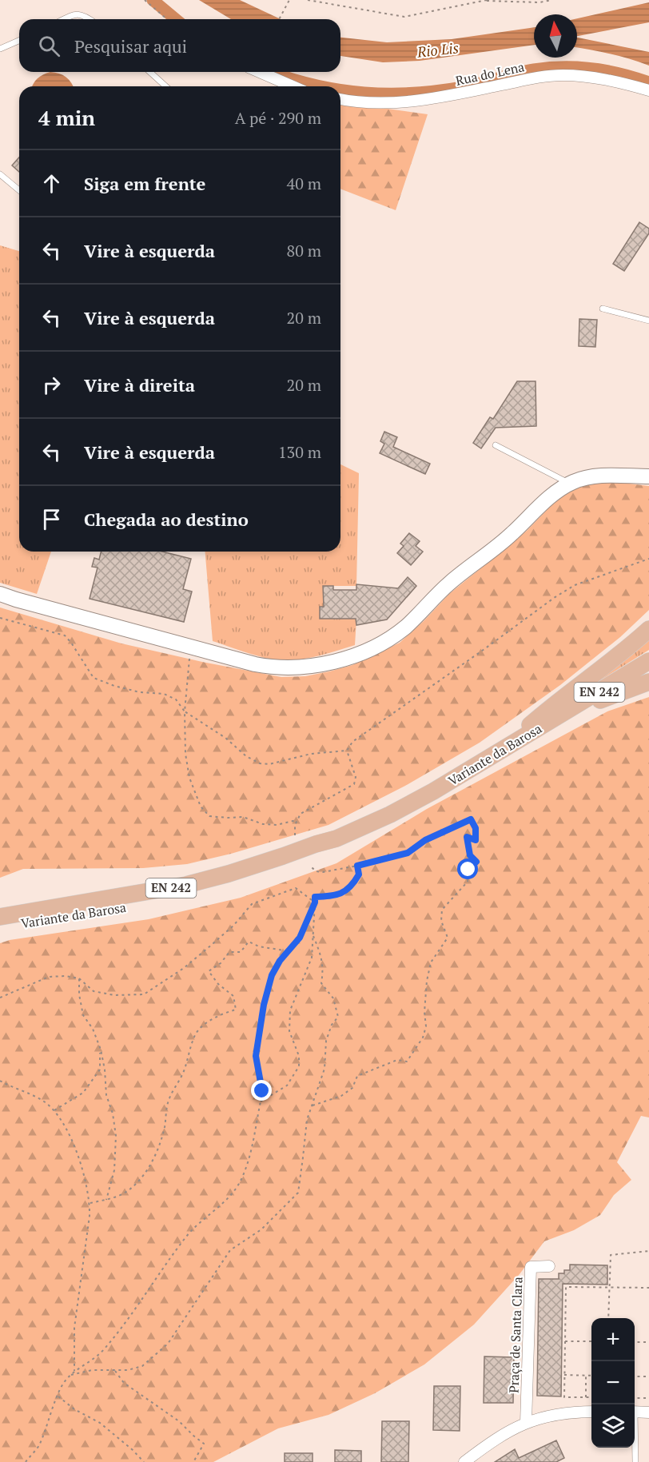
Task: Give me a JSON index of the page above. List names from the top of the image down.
{
  "streets": {
    "main road": ["EN 242", "Variante da Barosa"],
    "street": ["Rua do Lena", "Praça de Santa Clara"]
  },
  "water": ["Rio Lis"],
  "north": "top",
  "page": {
    "search": "Pesquisar aqui",
    "heading": ["4 min", "A pé · 290 m"],
    "list": [
      ["Siga em frente", "40 m"],
      ["Vire à esquerda", "80 m"],
      ["Vire à esquerda", "20 m"],
      ["Vire à direita", "20 m"],
      ["Vire à esquerda", "130 m"],
      "Chegada ao destino"
    ],
    "map_buttons": ["+", "−"]
  }
}
